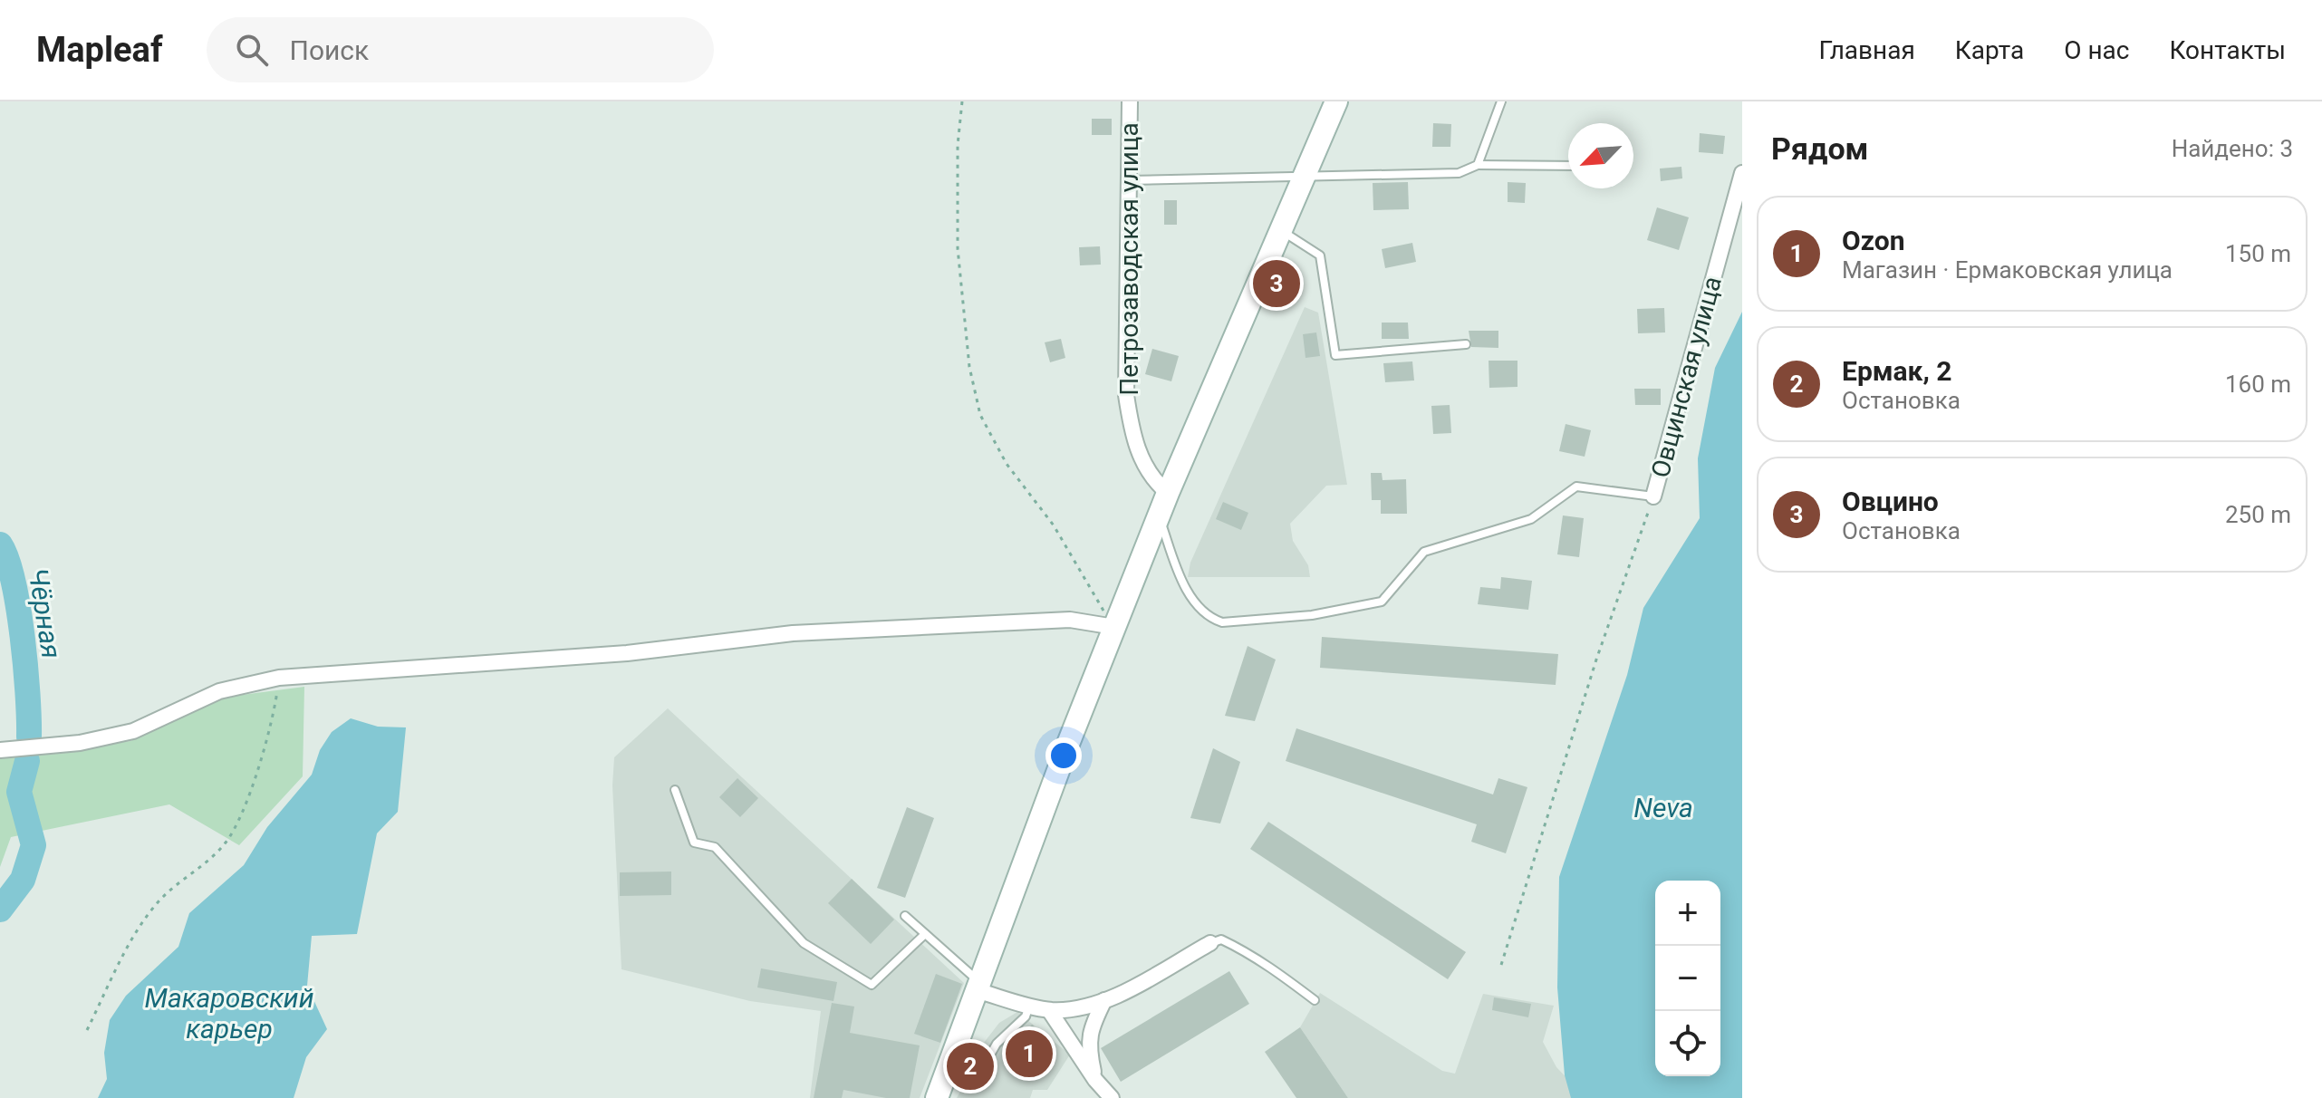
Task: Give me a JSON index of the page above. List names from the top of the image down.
{
  "streets": {
    "street": ["Петрозаводская улица", "Овцинская улица"]
  },
  "water": ["Чёрная", "Neva", "Макаровский карьер"],
  "north": "bottom left",
  "page": {
    "header": "Mapleaf",
    "search": "Поиск",
    "nav": [
      "Главная",
      "Карта",
      "О нас",
      "Контакты"
    ],
    "heading": ["Рядом", "Найдено: 3"],
    "list": [
      {
        "mark": "1",
        "name": "Ozon",
        "note": "Магазин · Ермаковская улица",
        "value": "150 m"
      },
      {
        "mark": "2",
        "name": "Ермак, 2",
        "note": "Остановка",
        "value": "160 m"
      },
      {
        "mark": "3",
        "name": "Овцино",
        "note": "Остановка",
        "value": "250 m"
      }
    ],
    "pins": ["3", "1", "2"],
    "map_buttons": ["+", "−"]
  }
}
